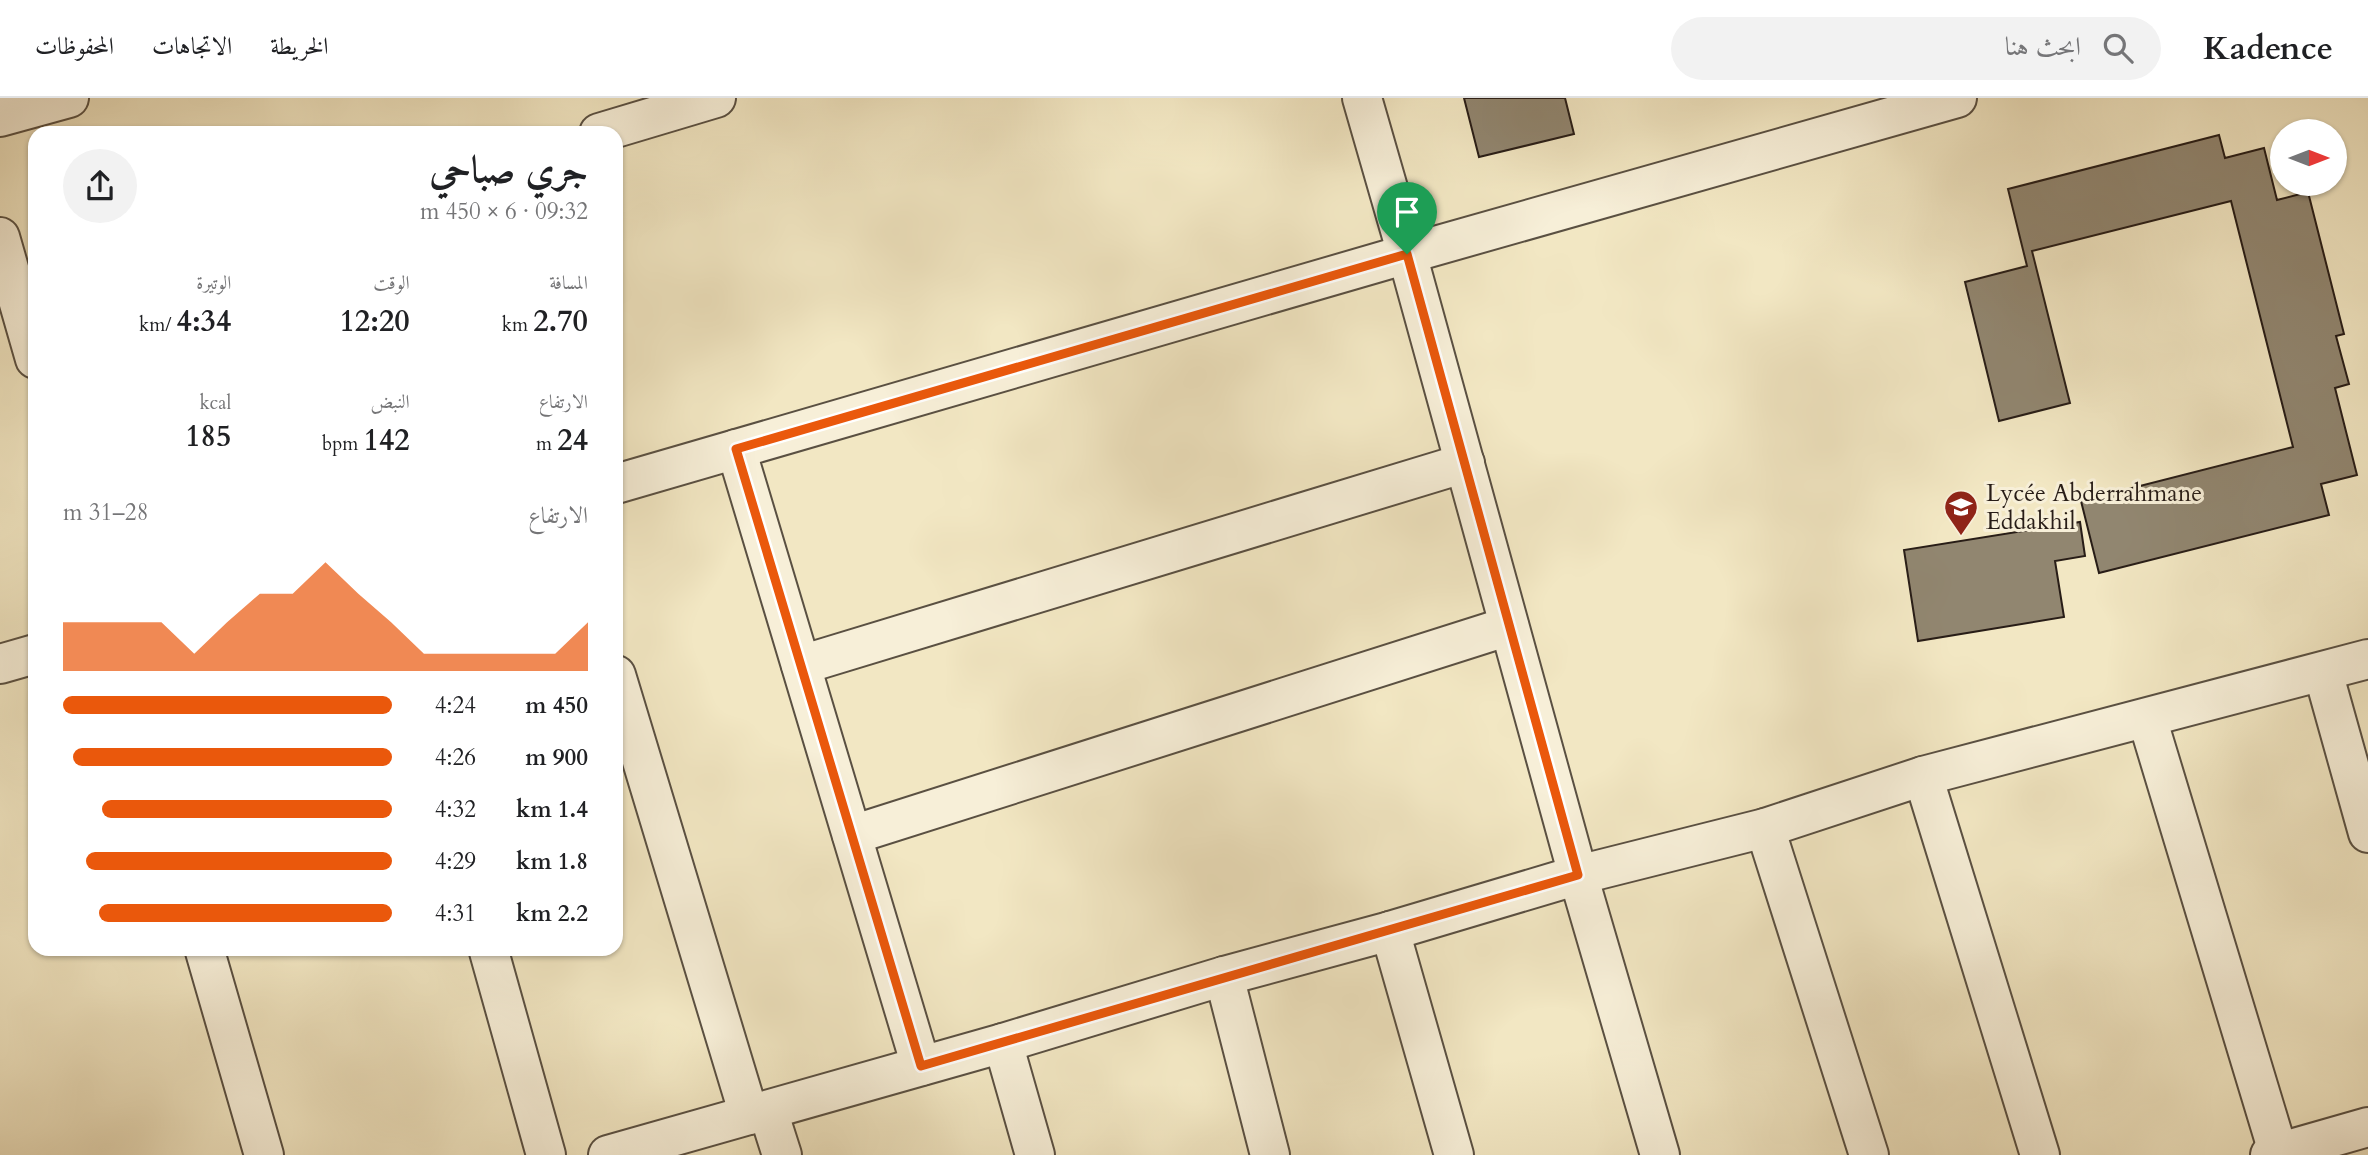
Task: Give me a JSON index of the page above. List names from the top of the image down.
{
  "places": {
    "school or university": ["Lycée Abderrahmane Eddakhil"]
  },
  "north": "right",
  "page": {
    "header": "Kadence",
    "search": "ابحث هنا",
    "nav": ["الخريطة", "الاتجاهات", "المحفوظات"],
    "heading": ["جري صباحي", "09:32 · 6 × 450 m"],
    "stats": [
      ["المسافة", "2.70 km"],
      ["الوقت", "12:20"],
      ["الوتيرة", "4:34 /km"],
      ["الارتفاع", "24 m"],
      ["النبض", "142 bpm"],
      ["kcal", "185"]
    ],
    "chart": ["الارتفاع", "28–31 m"],
    "list": [
      {
        "name": "450 m",
        "note": "4:24"
      },
      {
        "name": "900 m",
        "note": "4:26"
      },
      {
        "name": "1.4 km",
        "note": "4:32"
      },
      {
        "name": "1.8 km",
        "note": "4:29"
      },
      {
        "name": "2.2 km",
        "note": "4:31"
      }
    ]
  }
}
